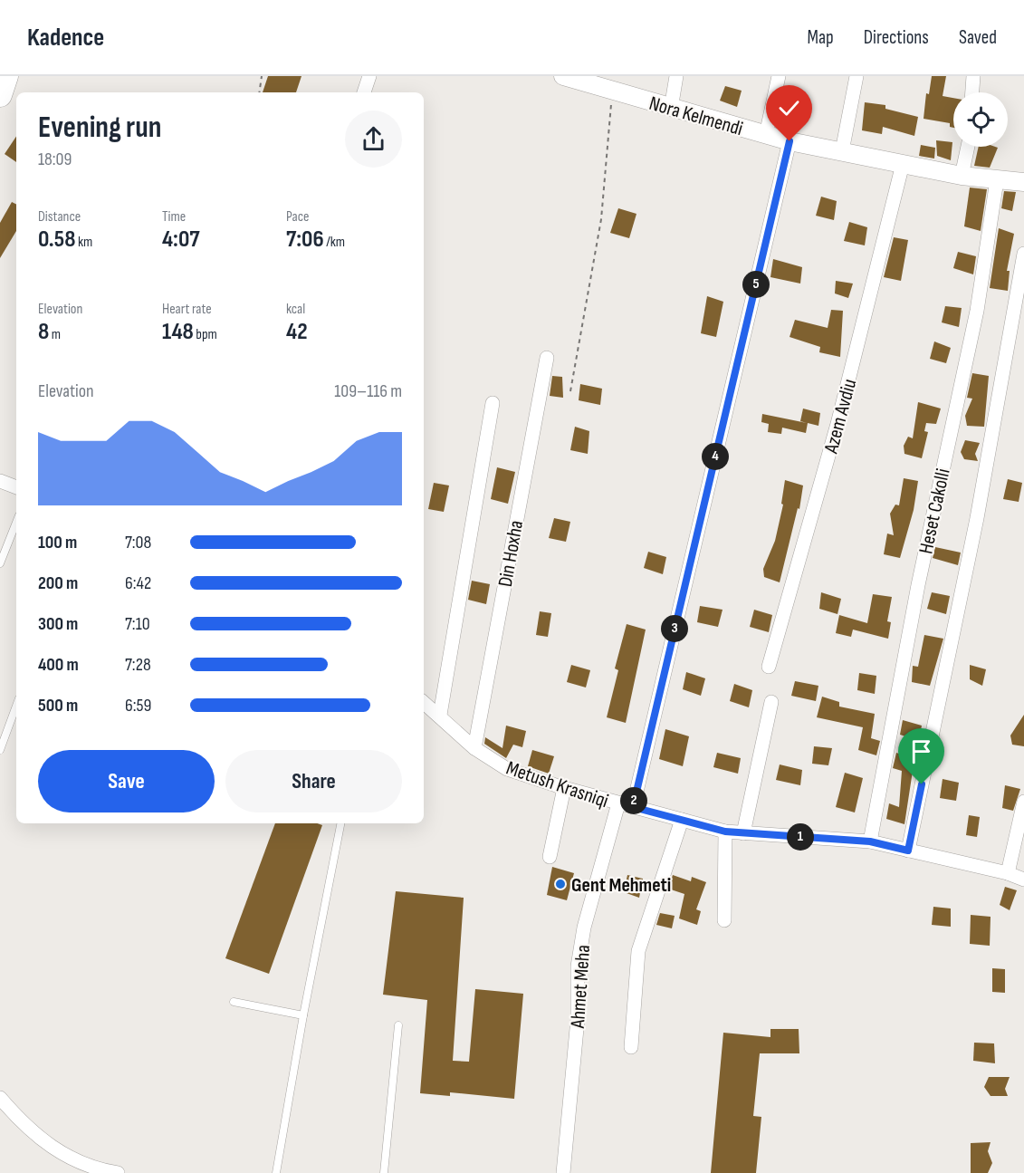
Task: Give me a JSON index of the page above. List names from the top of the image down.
{
  "streets": {
    "street": [
      "Nora Kelmendi",
      "Azem Avdiu",
      "Heset Cakolli",
      "Din Hoxha",
      "Metush Krasniqi",
      "Ahmet Meha"
    ]
  },
  "crossings": [
    ["Nora Kelmendi", "Azem Avdiu"],
    ["Nora Kelmendi", "Heset Cakolli"],
    ["Nora Kelmendi", "Ahmet Meha"],
    ["Heset Cakolli", "Metush Krasniqi"],
    ["Din Hoxha", "Metush Krasniqi"],
    ["Metush Krasniqi", "Ahmet Meha"]
  ],
  "places": ["Gent Mehmeti"],
  "page": {
    "header": "Kadence",
    "nav": ["Map", "Directions", "Saved"],
    "heading": ["Evening run", "18:09"],
    "stats": [
      ["Distance", "0.58 km"],
      ["Time", "4:07"],
      ["Pace", "7:06 /km"],
      ["Elevation", "8 m"],
      ["Heart rate", "148 bpm"],
      ["kcal", "42"]
    ],
    "pins": [
      "5",
      "4",
      "3",
      "2",
      "1"
    ],
    "chart": ["Elevation", "109–116 m"],
    "list": [
      {
        "name": "100 m",
        "note": "7:08"
      },
      {
        "name": "200 m",
        "note": "6:42"
      },
      {
        "name": "300 m",
        "note": "7:10"
      },
      {
        "name": "400 m",
        "note": "7:28"
      },
      {
        "name": "500 m",
        "note": "6:59"
      }
    ],
    "buttons": ["Save", "Share"]
  }
}
